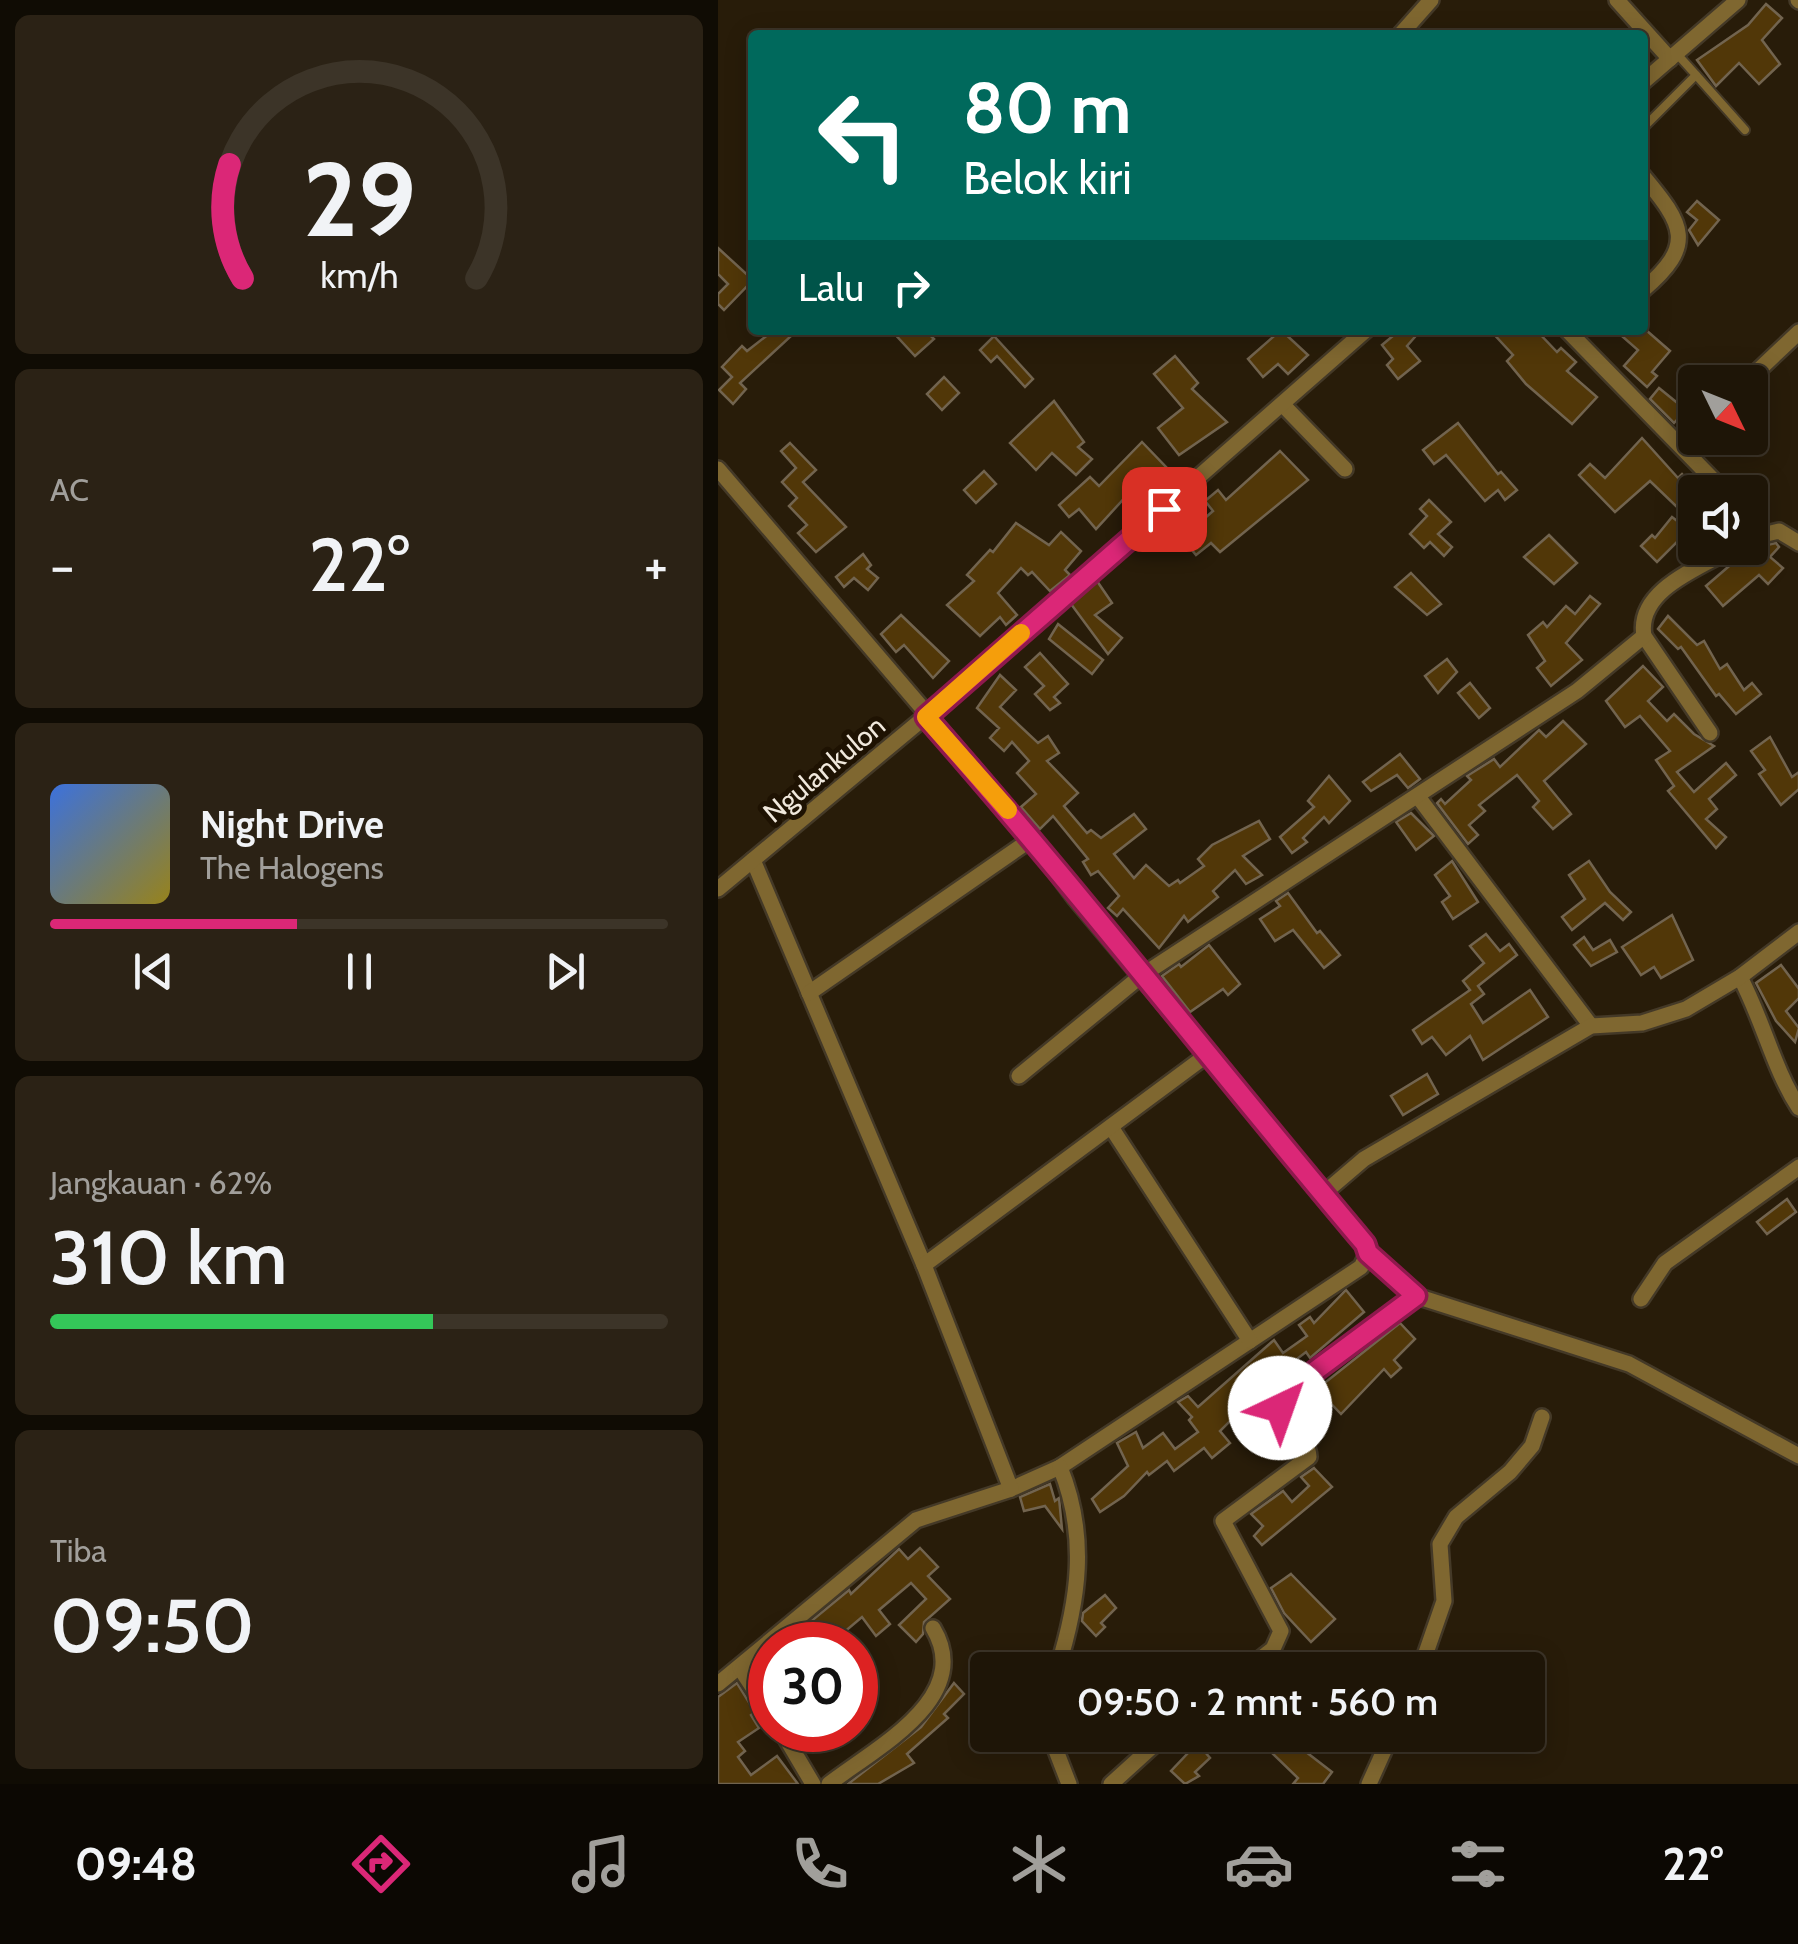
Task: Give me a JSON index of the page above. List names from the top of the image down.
{
  "streets": {
    "street": ["Ngulankulon"]
  },
  "north": "bottom right",
  "page": {
    "turn": ["80 m", "Belok kiri"],
    "then": "Lalu",
    "tile": [
      "AC",
      ["Jangkauan · 62%", "310 km"],
      ["Tiba", "09:50"]
    ],
    "heat": ["−", "22°", "+"],
    "song": ["Night Drive", "The Halogens"],
    "limit": "30",
    "trip": "09:50 · 2 mnt · 560 m",
    "tabs": ["09:48", "22°"],
    "gauge": ["29", "km/h"]
  }
}
